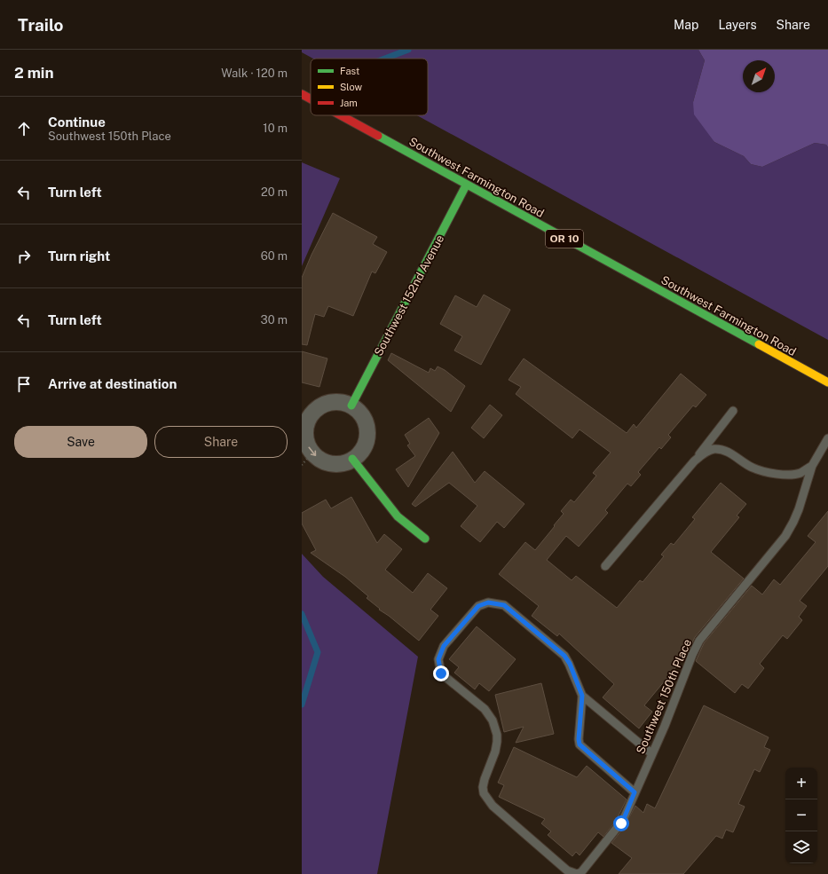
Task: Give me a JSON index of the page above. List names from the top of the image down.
{
  "streets": {
    "main road": ["Southwest Farmington Road", "OR 10", "Southwest 152nd Avenue"],
    "lane": ["Southwest 150th Place"]
  },
  "crossings": [
    ["Southwest Farmington Road", "Southwest 152nd Avenue"]
  ],
  "legend": ["Fast", "Slow", "Jam"],
  "north": "top right",
  "page": {
    "header": "Trailo",
    "nav": ["Map", "Layers", "Share"],
    "heading": ["2 min", "Walk · 120 m"],
    "list": [
      ["Continue", "Southwest 150th Place", "10 m"],
      ["Turn left", "20 m"],
      ["Turn right", "60 m"],
      ["Turn left", "30 m"],
      "Arrive at destination"
    ],
    "buttons": ["Save", "Share"],
    "map_buttons": ["+", "−"]
  }
}
